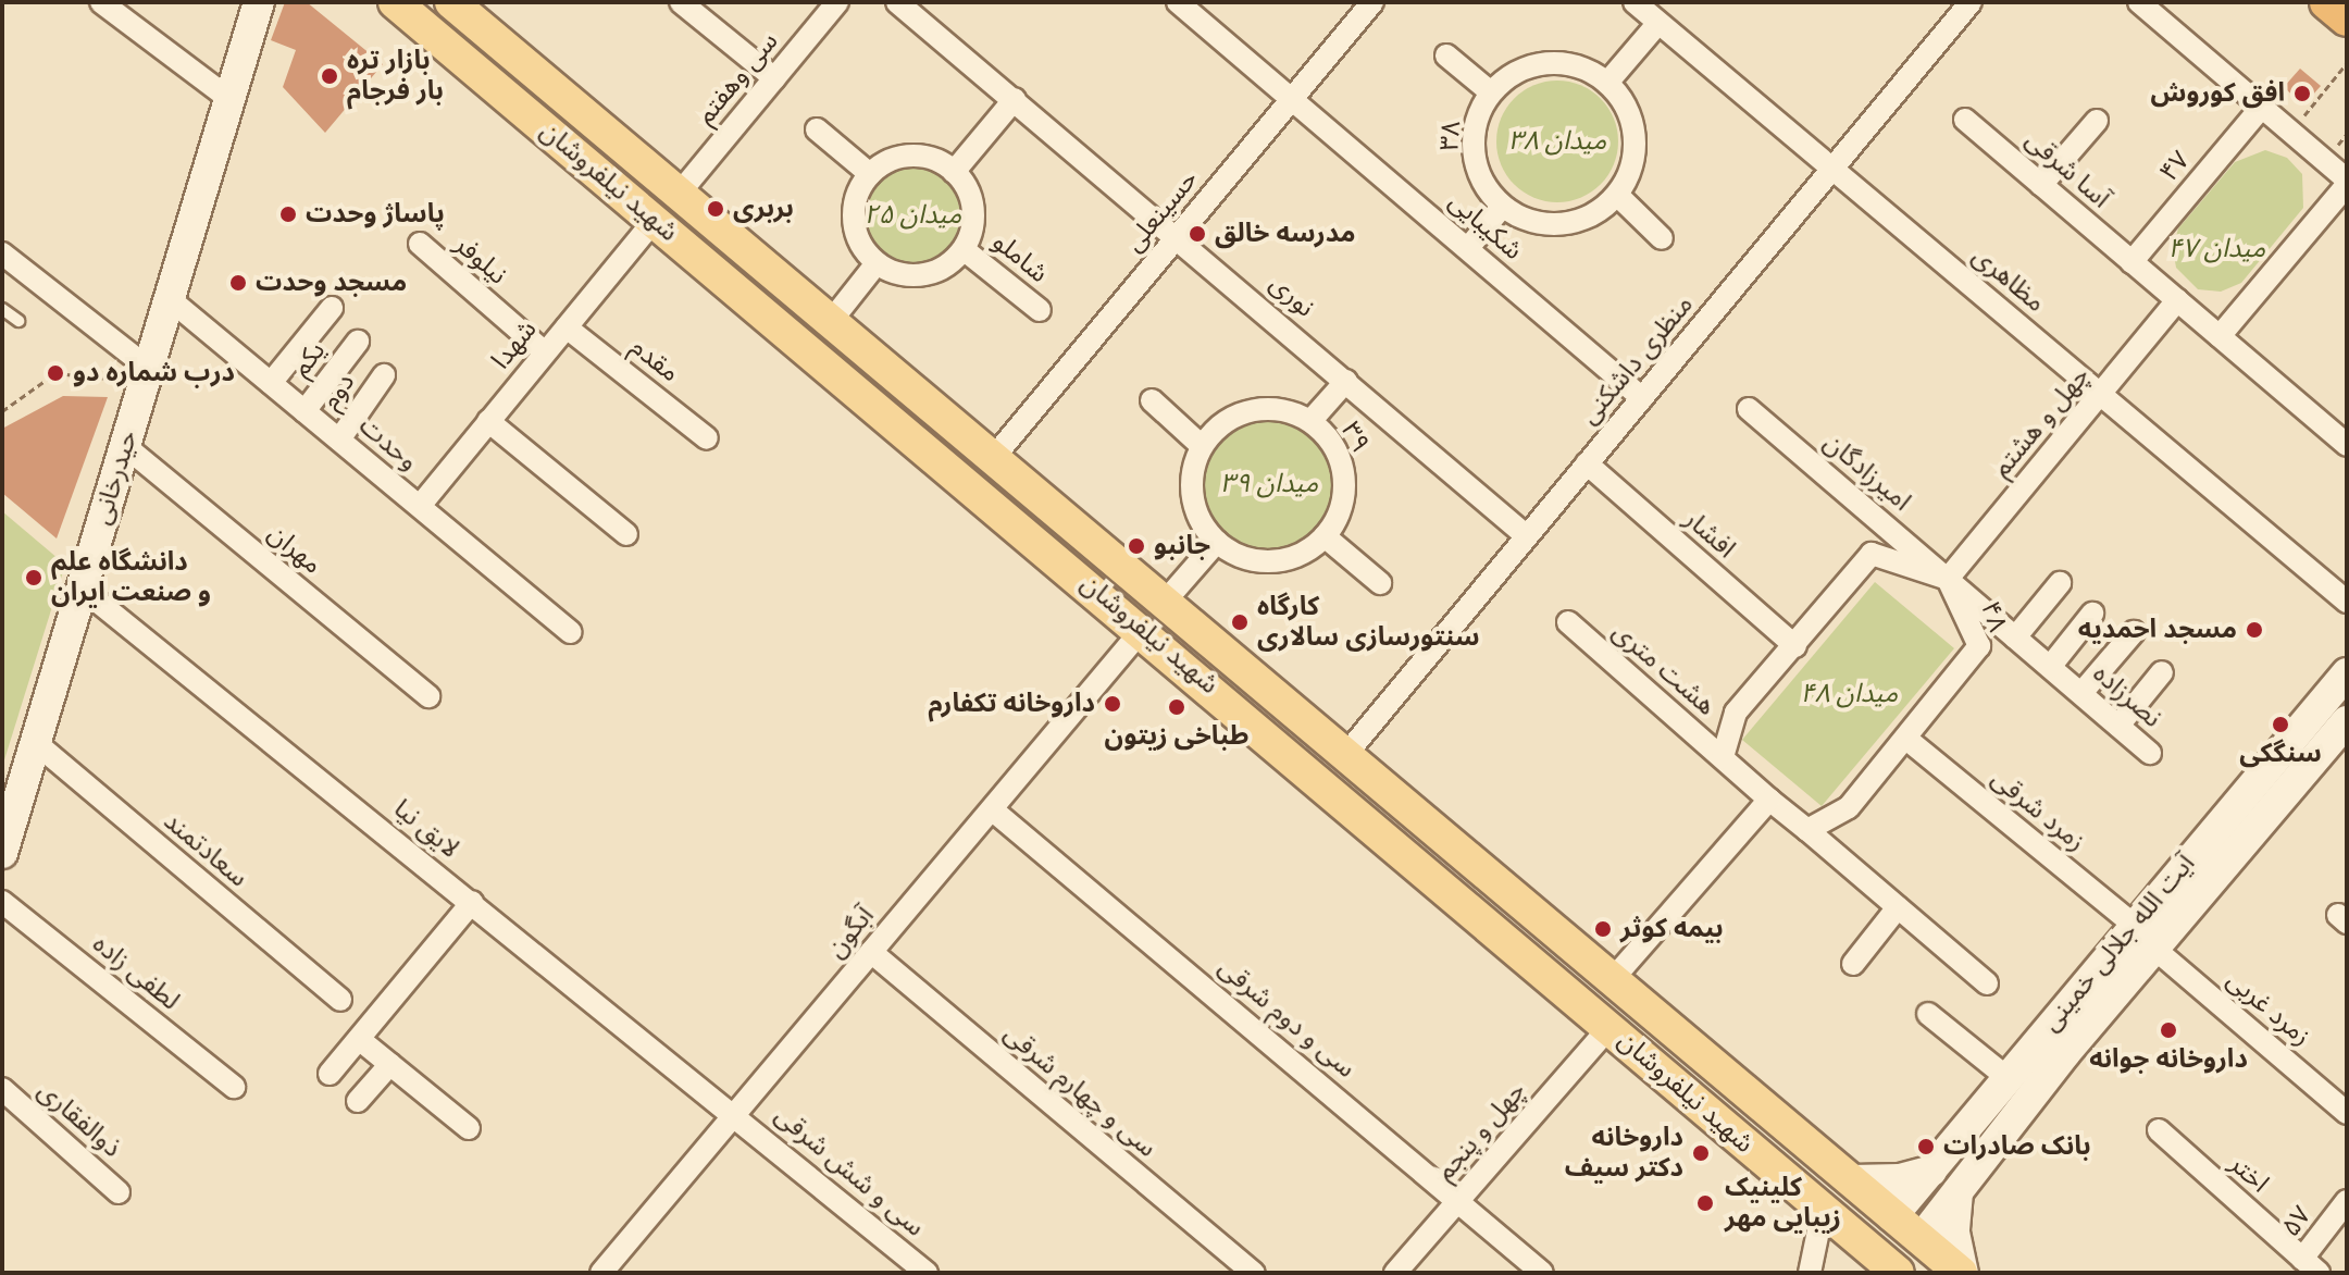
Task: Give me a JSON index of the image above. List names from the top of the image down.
{
  "streets": {
    "main road": ["شهید نیلفروشان", "حیدرخانی", "آيت الله جلالى خمينى"],
    "street": [
      "سی وهفتم",
      "۳۸",
      "۴۷",
      "آسا شرقی",
      "حسینعلی",
      "شکیبایی",
      "شاملو",
      "نیلوفر",
      "مظاهری",
      "نوری",
      "شهدا",
      "یکم",
      "مقدم",
      "منظری داشکنی",
      "دوم",
      "چهل و هشتم",
      "۳۹",
      "وحدت",
      "امیرزادگان",
      "افشار",
      "مهران",
      "۴۸",
      "هشت متری",
      "نصرزاده",
      "زمرد شرقی",
      "لایق نیا",
      "سعادتمند",
      "آبگون",
      "لطفی زاده",
      "زمرد غربی",
      "سی و دوم شرقی",
      "سی و چهارم شرقی",
      "ذوالفقاری",
      "چهل و پنجم",
      "سی و شش شرقی",
      "اختر",
      "۵۷"
    ]
  },
  "crossings": [
    ["سی وهفتم", "شهید نیلفروشان"],
    ["۴۷", "آسا شرقی"],
    ["آسا شرقی", "چهل و هشتم"],
    ["شهید نیلفروشان", "حسینعلی"],
    ["شهید نیلفروشان", "شهدا"],
    ["شهید نیلفروشان", "منظری داشکنی"],
    ["شهید نیلفروشان", "آبگون"],
    ["شهید نیلفروشان", "آيت الله جلالى خمينى"],
    ["شهید نیلفروشان", "چهل و پنجم"],
    ["حسینعلی", "شکیبایی"],
    ["حسینعلی", "نوری"],
    ["شکیبایی", "منظری داشکنی"],
    ["نیلوفر", "شهدا"],
    ["مظاهری", "منظری داشکنی"],
    ["مظاهری", "چهل و هشتم"],
    ["نوری", "منظری داشکنی"],
    ["شهدا", "مقدم"],
    ["شهدا", "وحدت"],
    ["یکم", "وحدت"],
    ["منظری داشکنی", "افشار"],
    ["دوم", "وحدت"],
    ["چهل و هشتم", "امیرزادگان"],
    ["چهل و هشتم", "۴۸"],
    ["چهل و هشتم", "نصرزاده"],
    ["وحدت", "حیدرخانی"],
    ["امیرزادگان", "۴۸"],
    ["امیرزادگان", "نصرزاده"],
    ["حیدرخانی", "مهران"],
    ["حیدرخانی", "لایق نیا"],
    ["حیدرخانی", "سعادتمند"],
    ["افشار", "۴۸"],
    ["۴۸", "هشت متری"],
    ["۴۸", "نصرزاده"],
    ["۴۸", "زمرد شرقی"],
    ["زمرد شرقی", "آيت الله جلالى خمينى"],
    ["زمرد شرقی", "زمرد غربی"],
    ["لایق نیا", "آبگون"],
    ["لایق نیا", "سی و شش شرقی"],
    ["آبگون", "سی و دوم شرقی"],
    ["آبگون", "سی و چهارم شرقی"],
    ["آبگون", "سی و شش شرقی"],
    ["آيت الله جلالى خمينى", "زمرد غربی"],
    ["سی و دوم شرقی", "چهل و پنجم"],
    ["اختر", "۵۷"]
  ],
  "parks": [
    "میدان ۳۸",
    "میدان ۲۵",
    "میدان ۴۷",
    "میدان ۳۹",
    "میدان ۴۸"
  ],
  "places": [
    "بازار تره بار فرجام",
    "افق کوروش",
    "بربری",
    "پاساژ وحدت",
    "مدرسه خالق",
    "مسجد وحدت",
    "درب شماره دو",
    "جانبو",
    "دانشگاه علم و صنعت ایران",
    "کارگاه سنتورسازی سالاری",
    "مسجد احمدیه",
    "داروخانه تکفارم",
    "طباخی زیتون",
    "سنگکی",
    "بیمه کوثر",
    "داروخانه جوانه",
    "بانک صادرات",
    "داروخانه دکتر سیف",
    "کلینیک زیبایی مهر"
  ]
}
